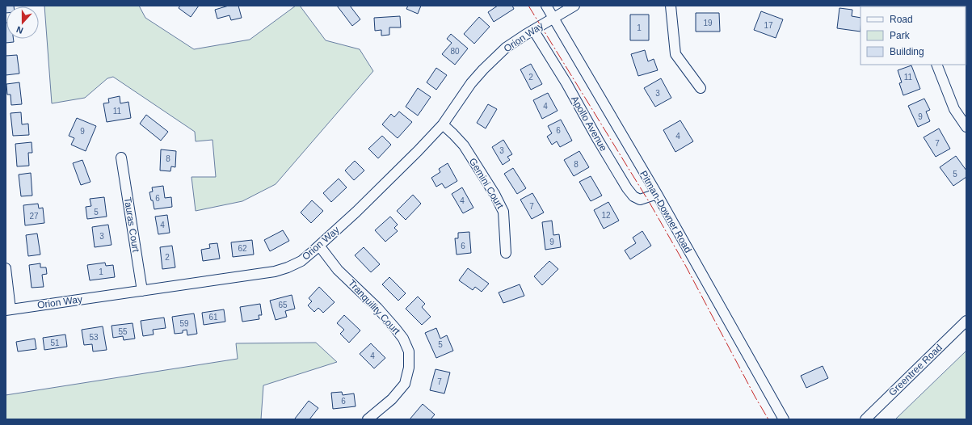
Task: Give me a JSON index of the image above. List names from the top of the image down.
{
  "streets": {
    "street": [
      "Orion Way",
      "Apollo Avenue",
      "Gemini Court",
      "Pitman-Downer Road",
      "Tauras Court",
      "Tranquility Court",
      "Greentree Road"
    ]
  },
  "crossings": [
    ["Orion Way", "Apollo Avenue"],
    ["Orion Way", "Gemini Court"],
    ["Orion Way", "Pitman-Downer Road"],
    ["Orion Way", "Tauras Court"],
    ["Orion Way", "Tranquility Court"],
    ["Apollo Avenue", "Pitman-Downer Road"]
  ],
  "house_numbers": [
    "19",
    "17",
    "1",
    "80",
    "2",
    "11",
    "3",
    "4",
    "11",
    "9",
    "6",
    "9",
    "4",
    "7",
    "3",
    "8",
    "8",
    "5",
    "6",
    "4",
    "7",
    "5",
    "12",
    "27",
    "4",
    "3",
    "9",
    "6",
    "62",
    "2",
    "1",
    "65",
    "61",
    "59",
    "55",
    "53",
    "51",
    "5",
    "4",
    "7",
    "6"
  ],
  "legend": ["Road", "Park", "Building"],
  "north": "bottom"
}
